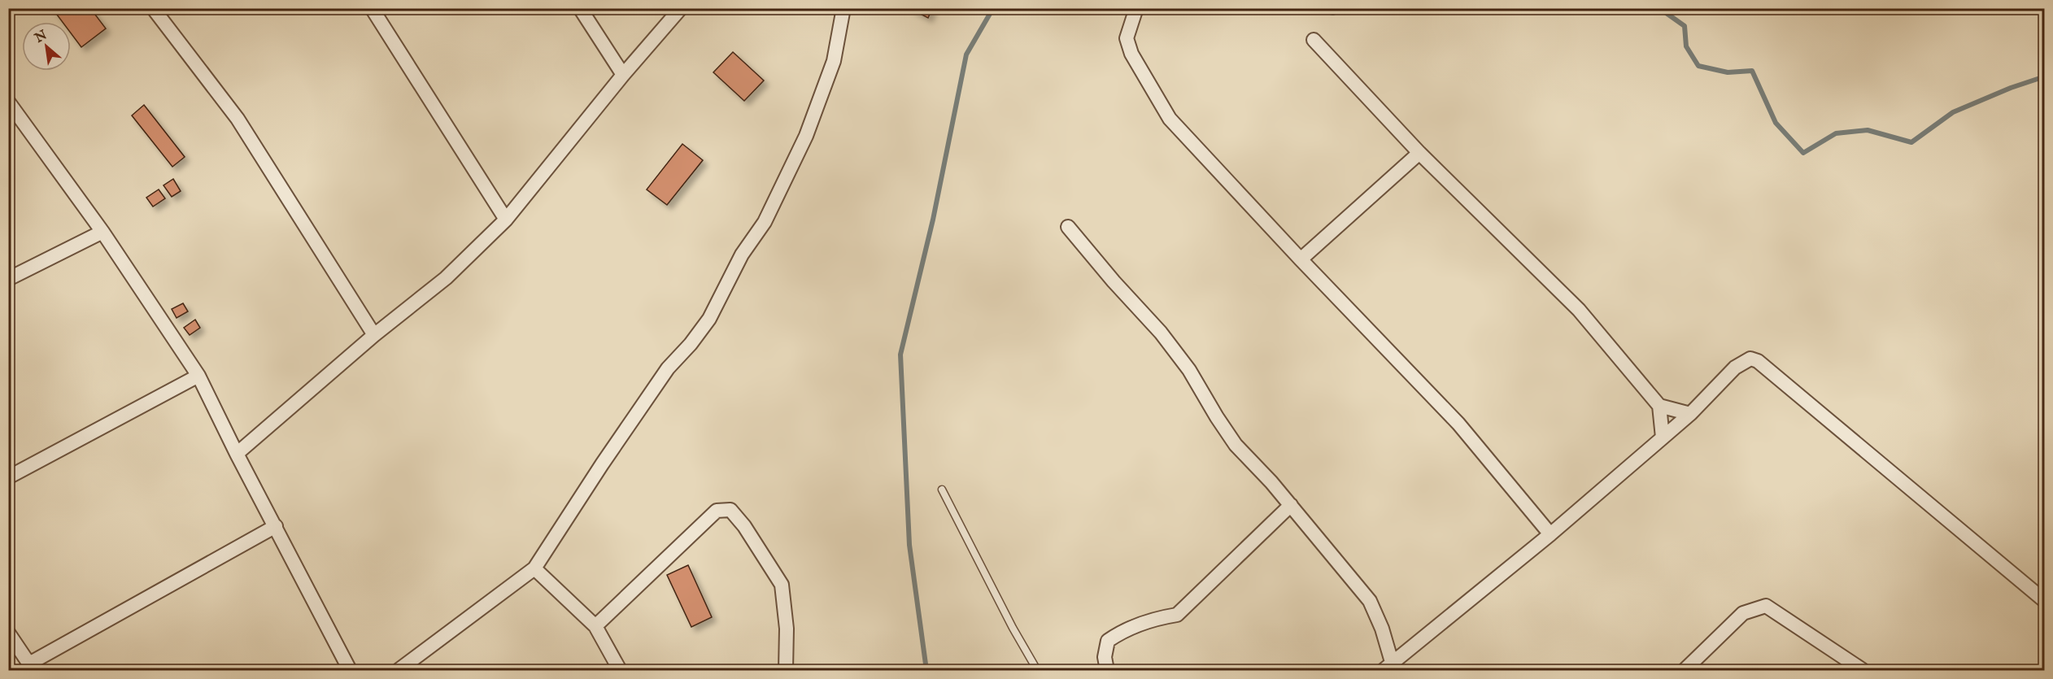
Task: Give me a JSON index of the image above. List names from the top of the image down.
{
  "north": "top left"
}
